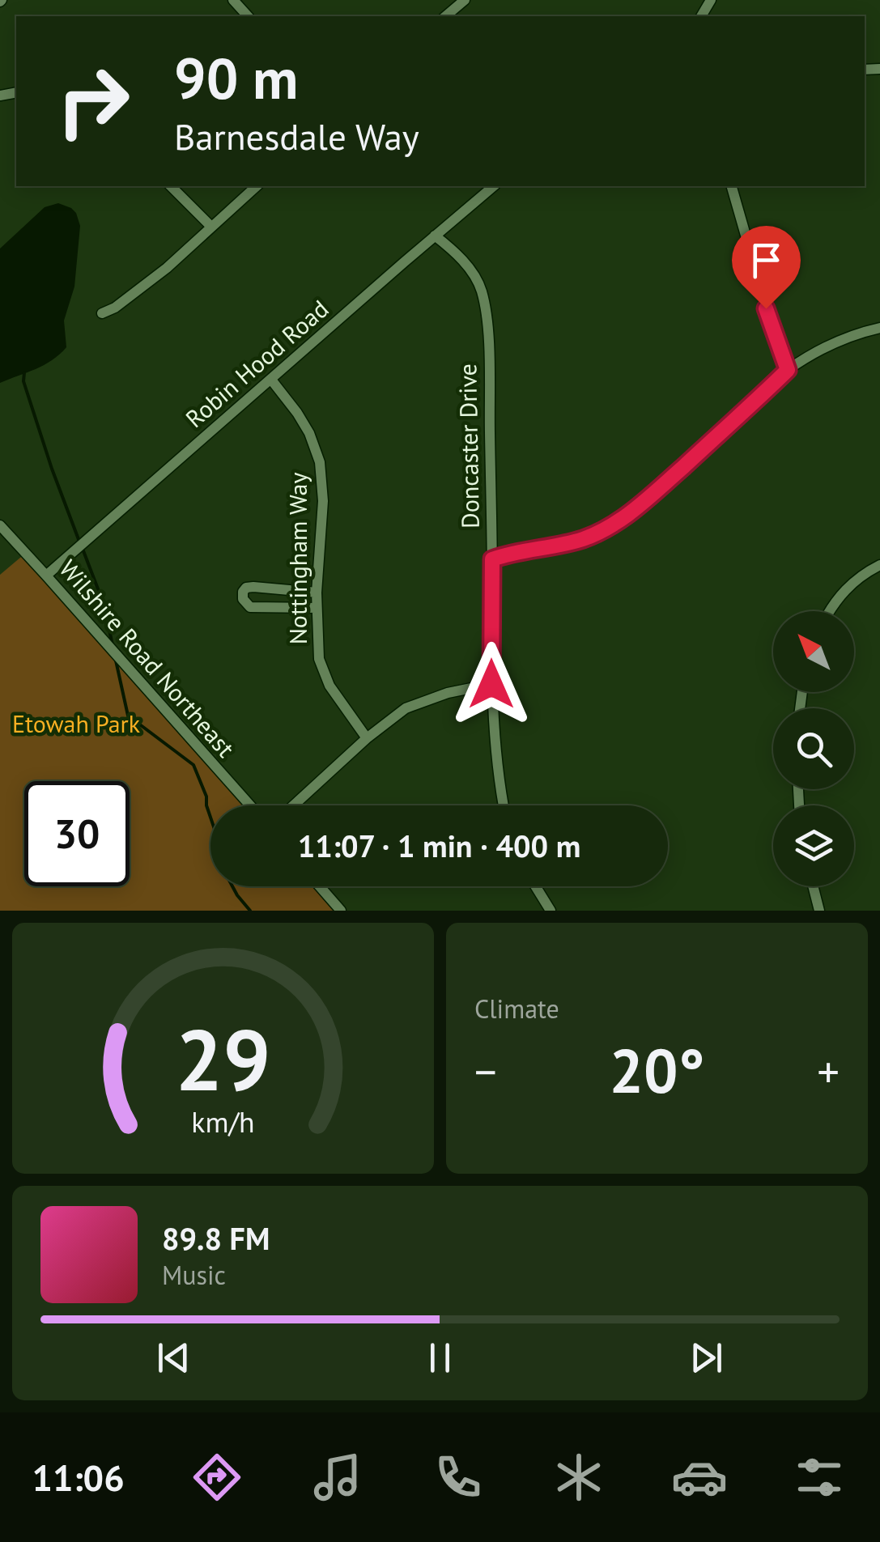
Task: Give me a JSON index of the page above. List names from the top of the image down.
{
  "streets": {
    "street": [
      "Robin Hood Road",
      "Doncaster Drive",
      "Nottingham Way",
      "Wilshire Road Northeast"
    ]
  },
  "crossings": [
    ["Robin Hood Road", "Doncaster Drive"],
    ["Robin Hood Road", "Nottingham Way"],
    ["Robin Hood Road", "Wilshire Road Northeast"]
  ],
  "parks": ["Etowah Park"],
  "north": "top left",
  "page": {
    "turn": ["90 m", "Barnesdale Way"],
    "limit": "30",
    "trip": "11:07 · 1 min · 400 m",
    "tile": "Climate",
    "heat": ["−", "20°", "+"],
    "song": ["89.8 FM", "Music"],
    "tabs": "11:06",
    "gauge": ["29", "km/h"]
  }
}
